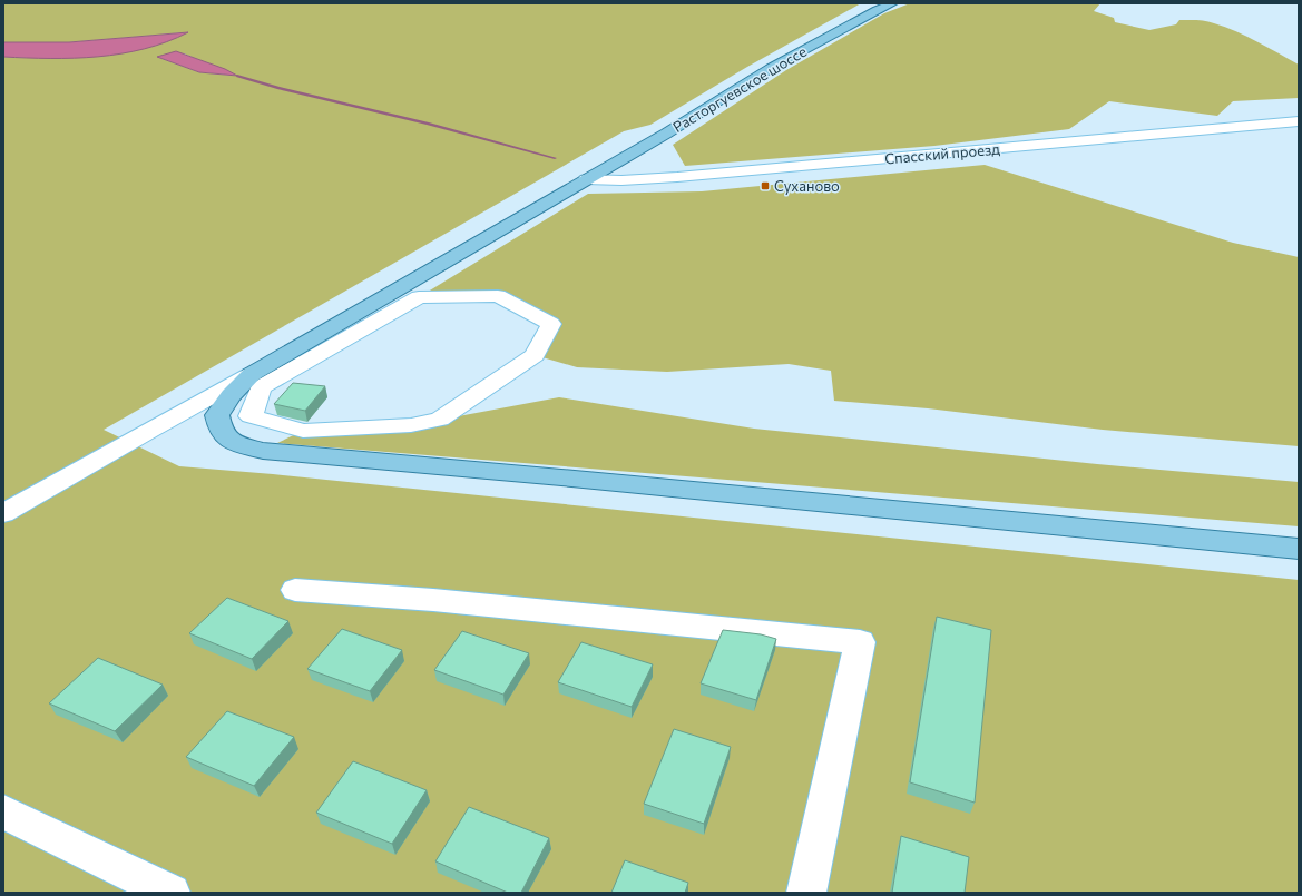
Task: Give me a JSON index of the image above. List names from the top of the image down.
{
  "streets": {
    "main road": ["Расторгуевское шоссе"],
    "street": ["Спасский проезд"]
  },
  "crossings": [
    ["Расторгуевское шоссе", "Спасский проезд"]
  ],
  "places": {
    "transit": ["Суханово"]
  }
}
